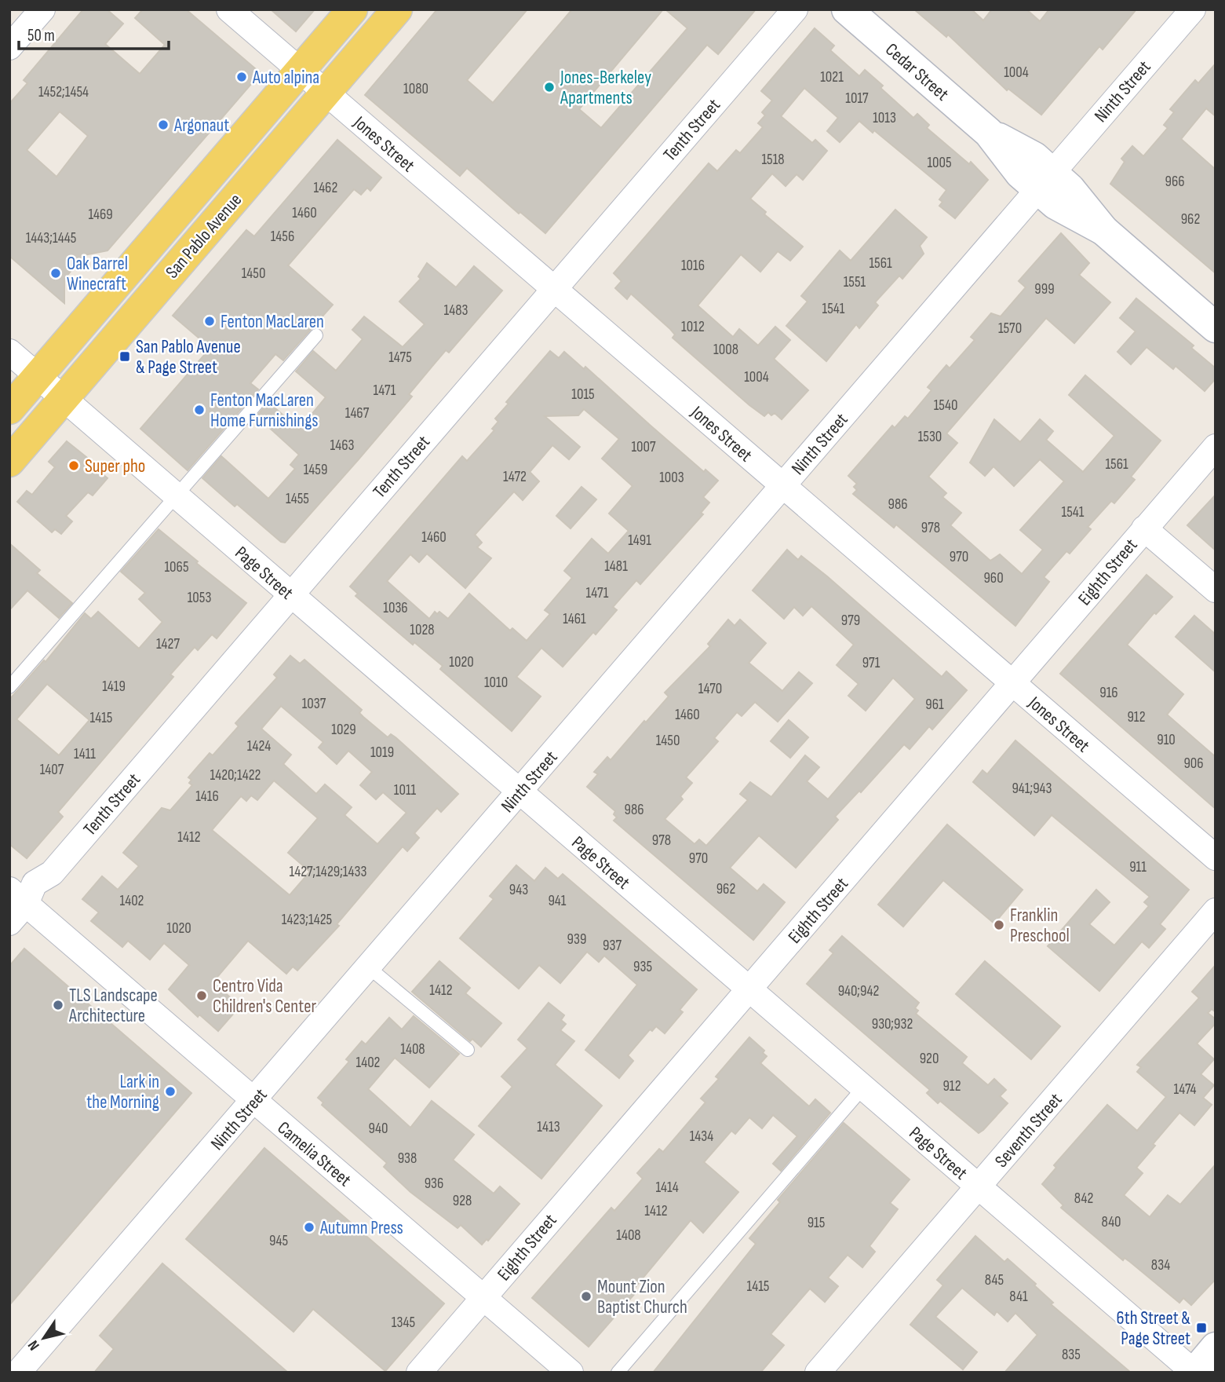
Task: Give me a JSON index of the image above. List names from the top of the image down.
{
  "streets": {
    "main road": ["San Pablo Avenue"],
    "street": [
      "Cedar Street",
      "Ninth Street",
      "Tenth Street",
      "Jones Street",
      "Eighth Street",
      "Page Street",
      "Seventh Street",
      "Camelia Street"
    ]
  },
  "crossings": [
    ["Cedar Street", "Ninth Street"],
    ["Ninth Street", "Jones Street"],
    ["Ninth Street", "Page Street"],
    ["Ninth Street", "Camelia Street"],
    ["Tenth Street", "Jones Street"],
    ["Tenth Street", "Page Street"],
    ["Tenth Street", "Camelia Street"],
    ["Jones Street", "San Pablo Avenue"],
    ["Jones Street", "Eighth Street"],
    ["San Pablo Avenue", "Page Street"],
    ["Eighth Street", "Page Street"],
    ["Eighth Street", "Camelia Street"],
    ["Page Street", "Seventh Street"]
  ],
  "places": {
    "other": [
      "Auto alpina",
      "Jones-Berkeley Apartments",
      "Argonaut",
      "Oak Barrel Winecraft",
      "Fenton MacLaren",
      "Fenton MacLaren Home Furnishings",
      "Super pho",
      "Franklin Preschool",
      "Centro Vida Children's Center",
      "TLS Landscape Architecture",
      "Lark in the Morning",
      "Autumn Press",
      "Mount Zion Baptist Church"
    ],
    "transit": ["San Pablo Avenue & Page Street", "6th Street & Page Street"]
  },
  "house_numbers": [
    "1004",
    "1021",
    "1080",
    "1452;1454",
    "1017",
    "1013",
    "1518",
    "1005",
    "966",
    "1462",
    "1460",
    "1469",
    "962",
    "1456",
    "1443;1445",
    "1561",
    "1016",
    "1450",
    "1551",
    "999",
    "1541",
    "1483",
    "1012",
    "1570",
    "1008",
    "1475",
    "1004",
    "1471",
    "1015",
    "1540",
    "1467",
    "1530",
    "1463",
    "1007",
    "1561",
    "1459",
    "1472",
    "1003",
    "1455",
    "986",
    "1541",
    "978",
    "1460",
    "1491",
    "970",
    "1481",
    "1065",
    "960",
    "1471",
    "1053",
    "1036",
    "1461",
    "979",
    "1028",
    "1427",
    "1020",
    "971",
    "1010",
    "1419",
    "1470",
    "916",
    "1037",
    "961",
    "1460",
    "912",
    "1415",
    "1029",
    "910",
    "1450",
    "1424",
    "1019",
    "1411",
    "906",
    "1407",
    "1420;1422",
    "941;943",
    "1011",
    "1416",
    "986",
    "1412",
    "978",
    "970",
    "911",
    "1427;1429;1433",
    "962",
    "943",
    "1402",
    "941",
    "1423;1425",
    "1020",
    "939",
    "937",
    "935",
    "1412",
    "940;942",
    "930;932",
    "1408",
    "920",
    "1402",
    "912",
    "1474",
    "1413",
    "940",
    "1434",
    "938",
    "936",
    "1414",
    "842",
    "928",
    "1412",
    "840",
    "915",
    "1408",
    "945",
    "834",
    "845",
    "1415",
    "841",
    "1345",
    "835"
  ],
  "scale_bar": "50 m",
  "north": "bottom left"
}
